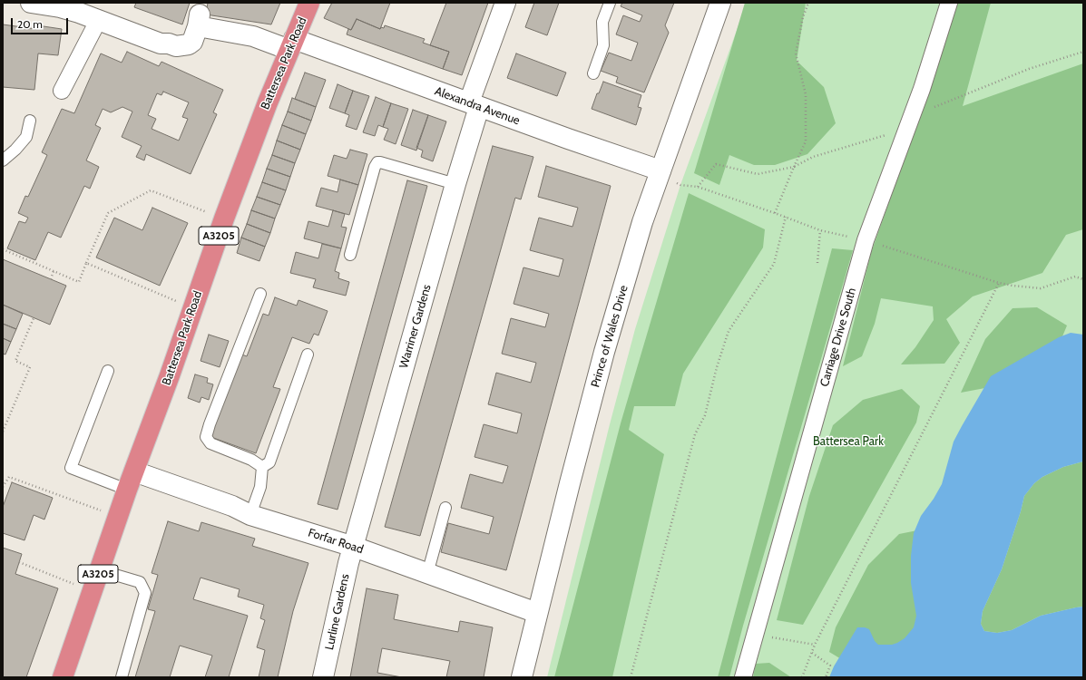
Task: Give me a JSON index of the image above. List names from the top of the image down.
{
  "streets": {
    "highway": ["Battersea Park Road", "A3205"],
    "street": [
      "Alexandra Avenue",
      "Warriner Gardens",
      "Prince of Wales Drive",
      "Carriage Drive South",
      "Forfar Road",
      "Lurline Gardens"
    ]
  },
  "crossings": [
    ["Battersea Park Road", "Alexandra Avenue"],
    ["Battersea Park Road", "Forfar Road"],
    ["Alexandra Avenue", "Warriner Gardens"],
    ["Alexandra Avenue", "Prince of Wales Drive"],
    ["Warriner Gardens", "Forfar Road"],
    ["Warriner Gardens", "Lurline Gardens"],
    ["Prince of Wales Drive", "Forfar Road"],
    ["Forfar Road", "Lurline Gardens"]
  ],
  "parks": ["Battersea Park"],
  "scale_bar": "20 m"
}
